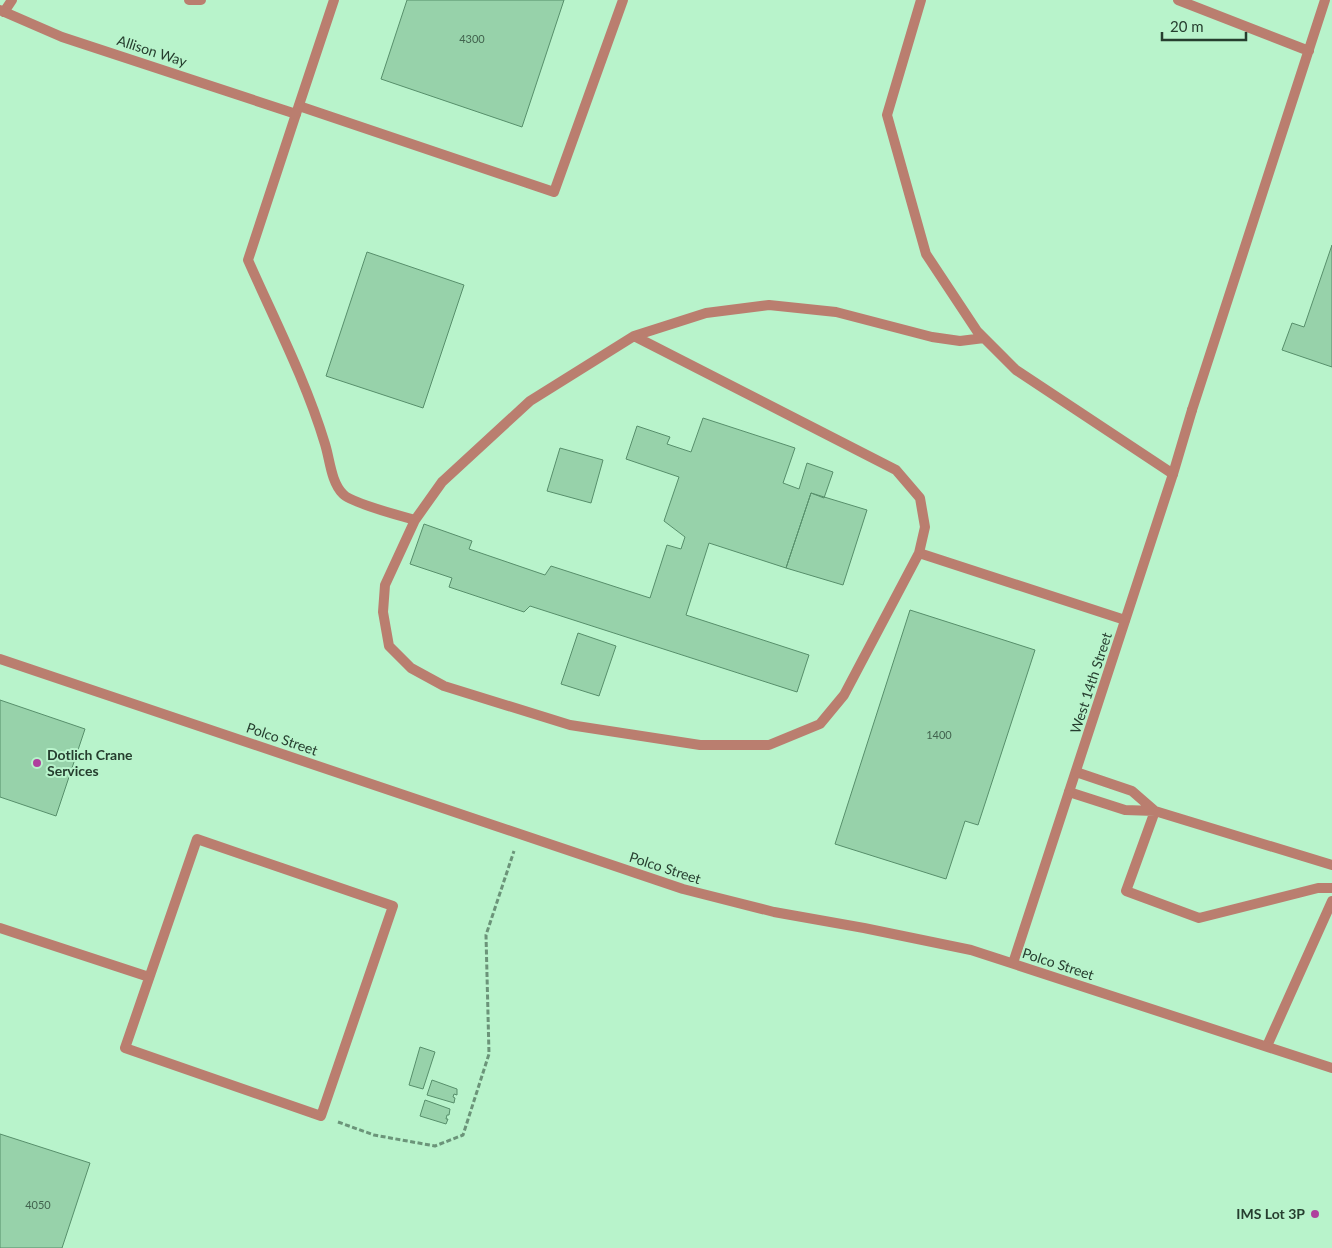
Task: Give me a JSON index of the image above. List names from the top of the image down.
{
  "streets": {
    "street": ["Allison Way", "West 14th Street", "Polco Street"]
  },
  "crossings": [
    ["West 14th Street", "Polco Street"]
  ],
  "places": ["Dotlich Crane Services", "IMS Lot 3P"],
  "house_numbers": ["4300", "1400", "4050"],
  "scale_bar": "20 m"
}
